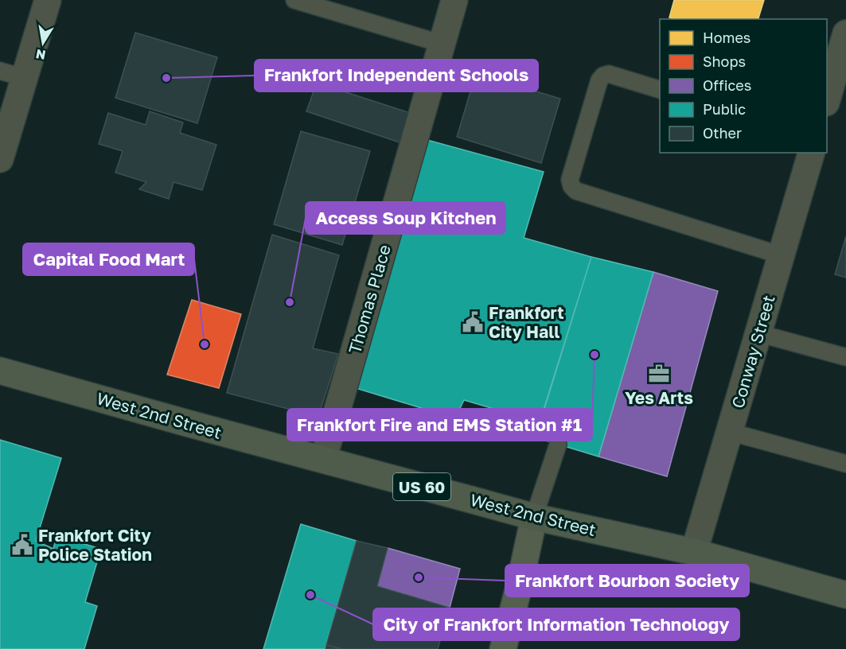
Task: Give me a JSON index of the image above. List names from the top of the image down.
{
  "streets": {
    "main road": ["West 2nd Street", "US 60"],
    "street": ["Thomas Place", "Conway Street"]
  },
  "crossings": [
    ["Thomas Place", "West 2nd Street"],
    ["Conway Street", "West 2nd Street"]
  ],
  "places": {
    "other": [
      "Frankfort Independent Schools",
      "Access Soup Kitchen",
      "Capital Food Mart",
      "Frankfort Fire and EMS Station #1",
      "Frankfort Bourbon Society",
      "City of Frankfort Information Technology"
    ],
    "public building": ["Frankfort City Hall", "Frankfort City Police Station"],
    "office": ["Yes Arts"]
  },
  "legend": [
    "Homes",
    "Shops",
    "Offices",
    "Public",
    "Other"
  ],
  "north": "bottom"
}
